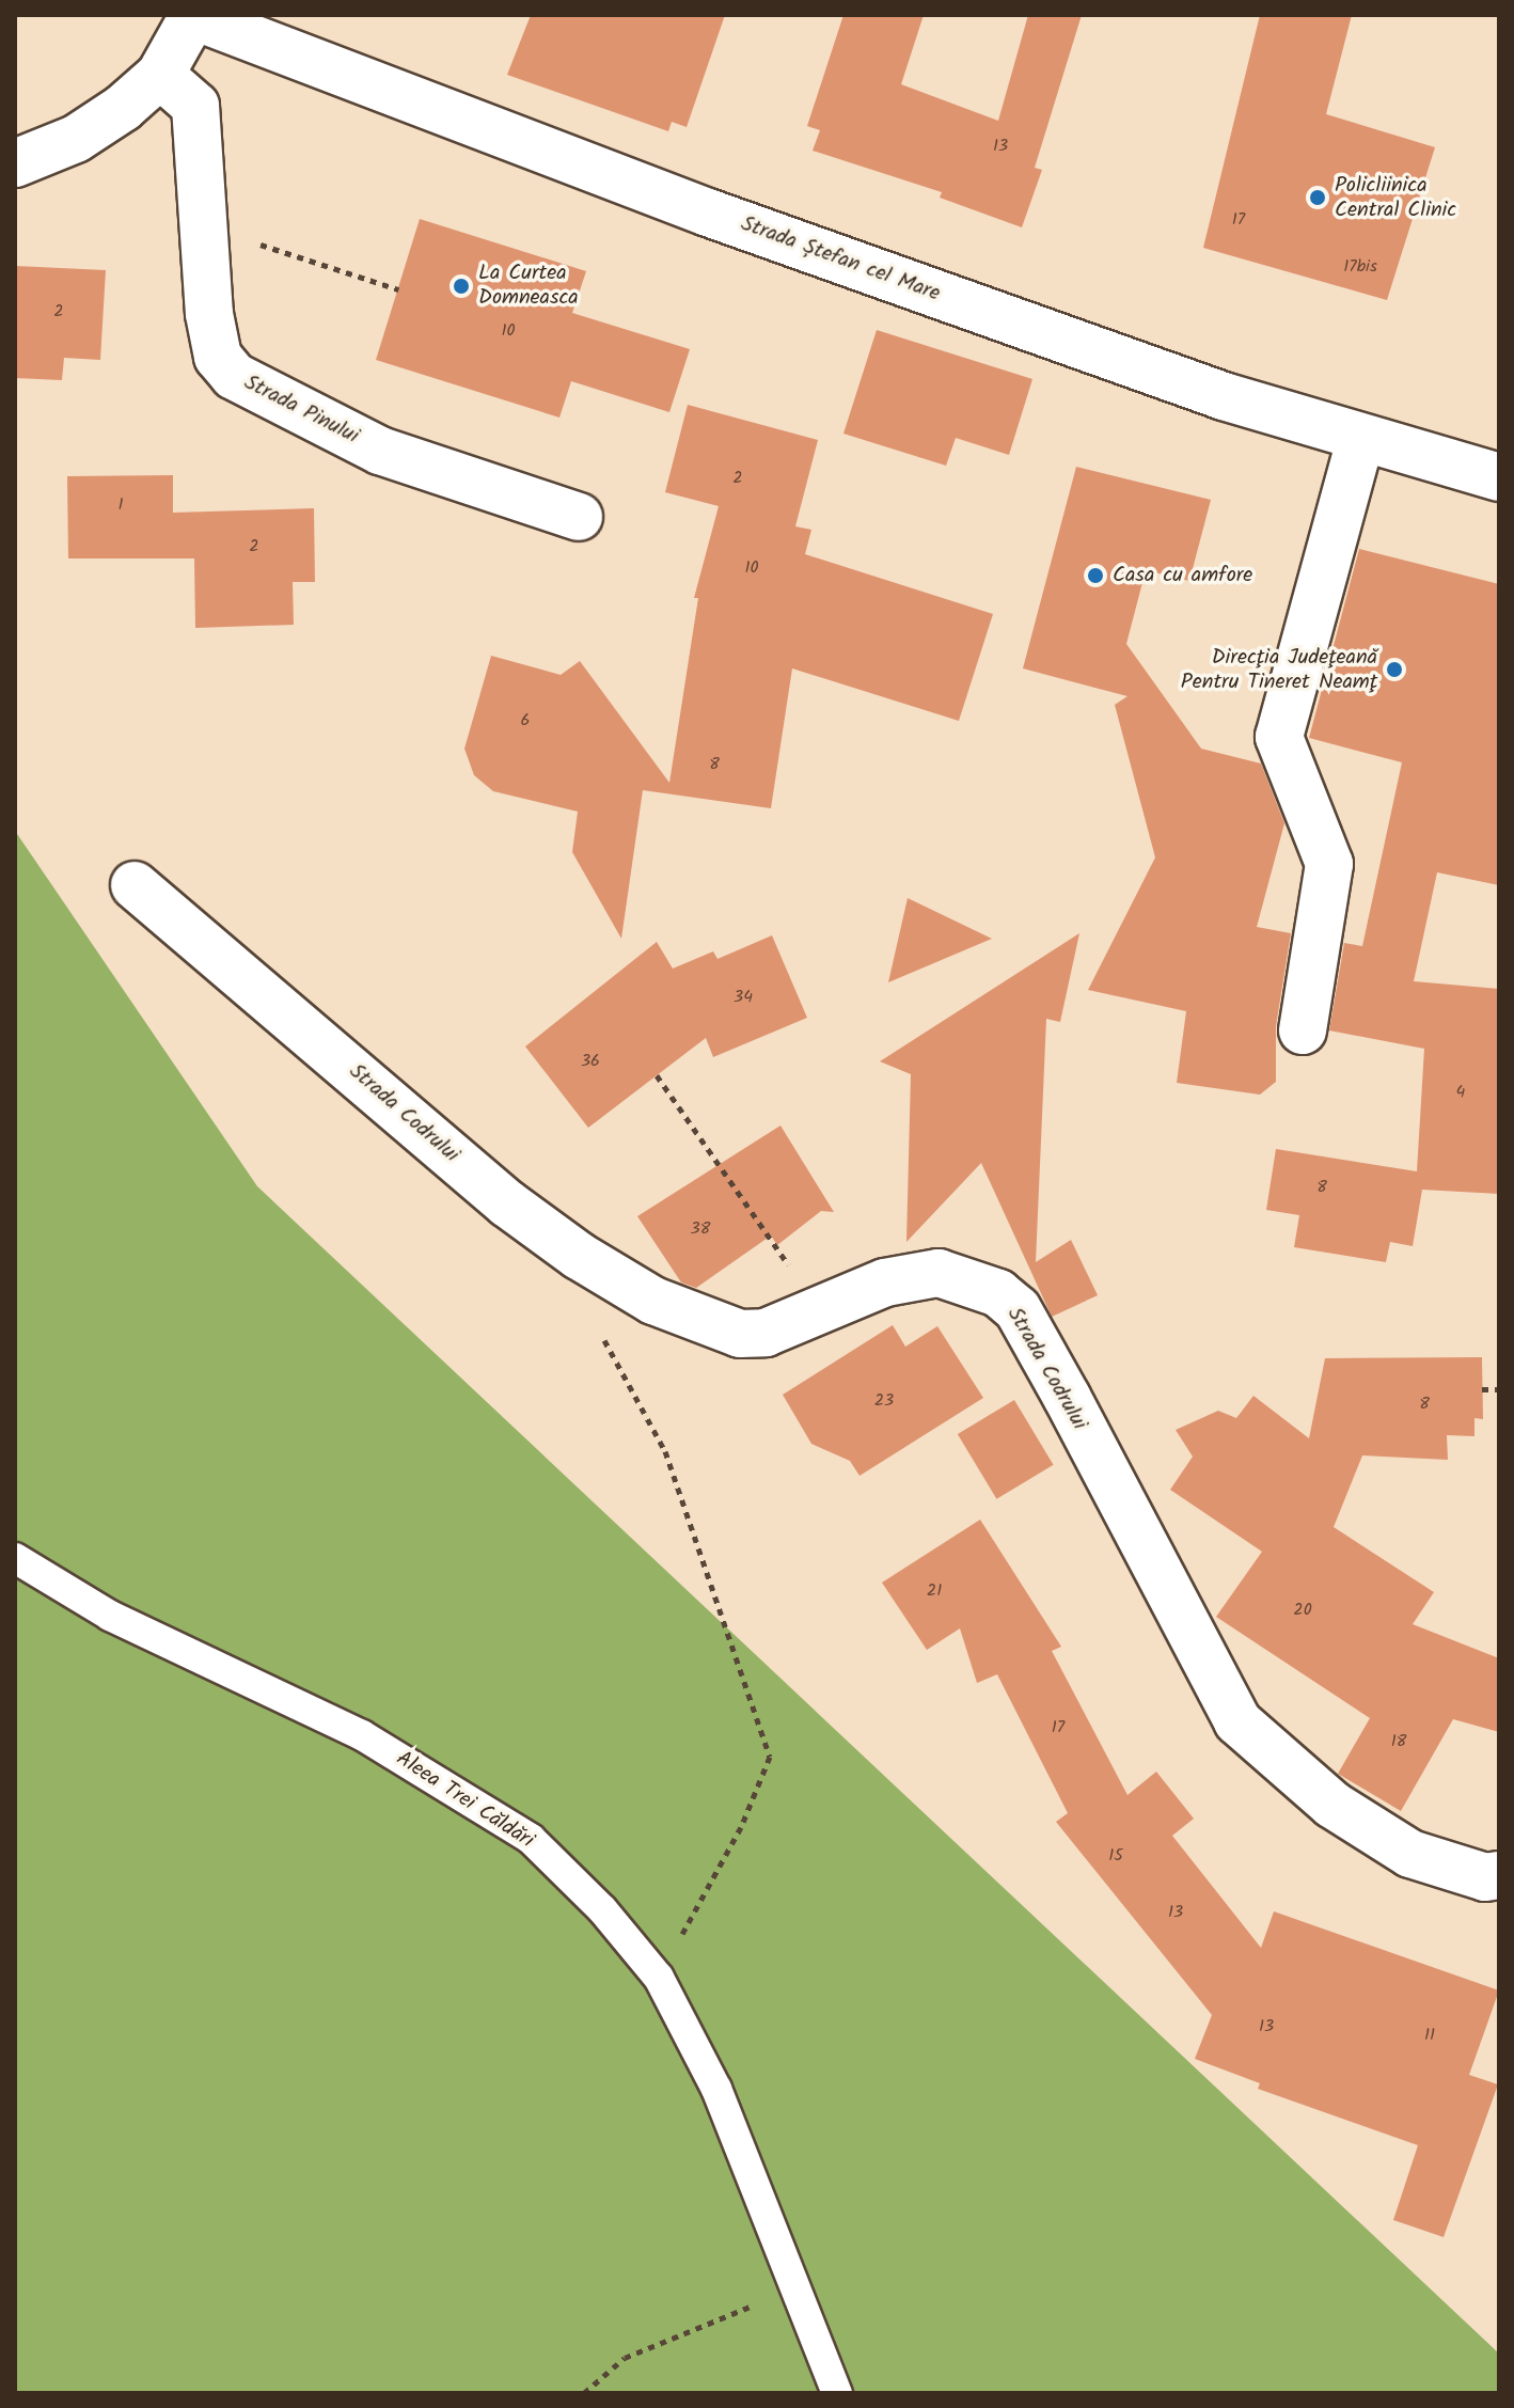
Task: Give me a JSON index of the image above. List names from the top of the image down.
{
  "streets": {
    "street": ["Strada Ștefan cel Mare", "Strada Pinului", "Strada Codrului"],
    "lane": ["Aleea Trei Căldări"]
  },
  "places": [
    "Policliinica Central Clinic",
    "La Curtea Domneasca",
    "Casa cu amfore",
    "Direcţia Judeţeană Pentru Tineret Neamţ"
  ],
  "house_numbers": [
    "13",
    "17",
    "17bis",
    "2",
    "10",
    "2",
    "1",
    "2",
    "10",
    "6",
    "8",
    "34",
    "36",
    "4",
    "8",
    "38",
    "23",
    "8",
    "21",
    "20",
    "17",
    "18",
    "15",
    "13",
    "13",
    "11"
  ]
}
